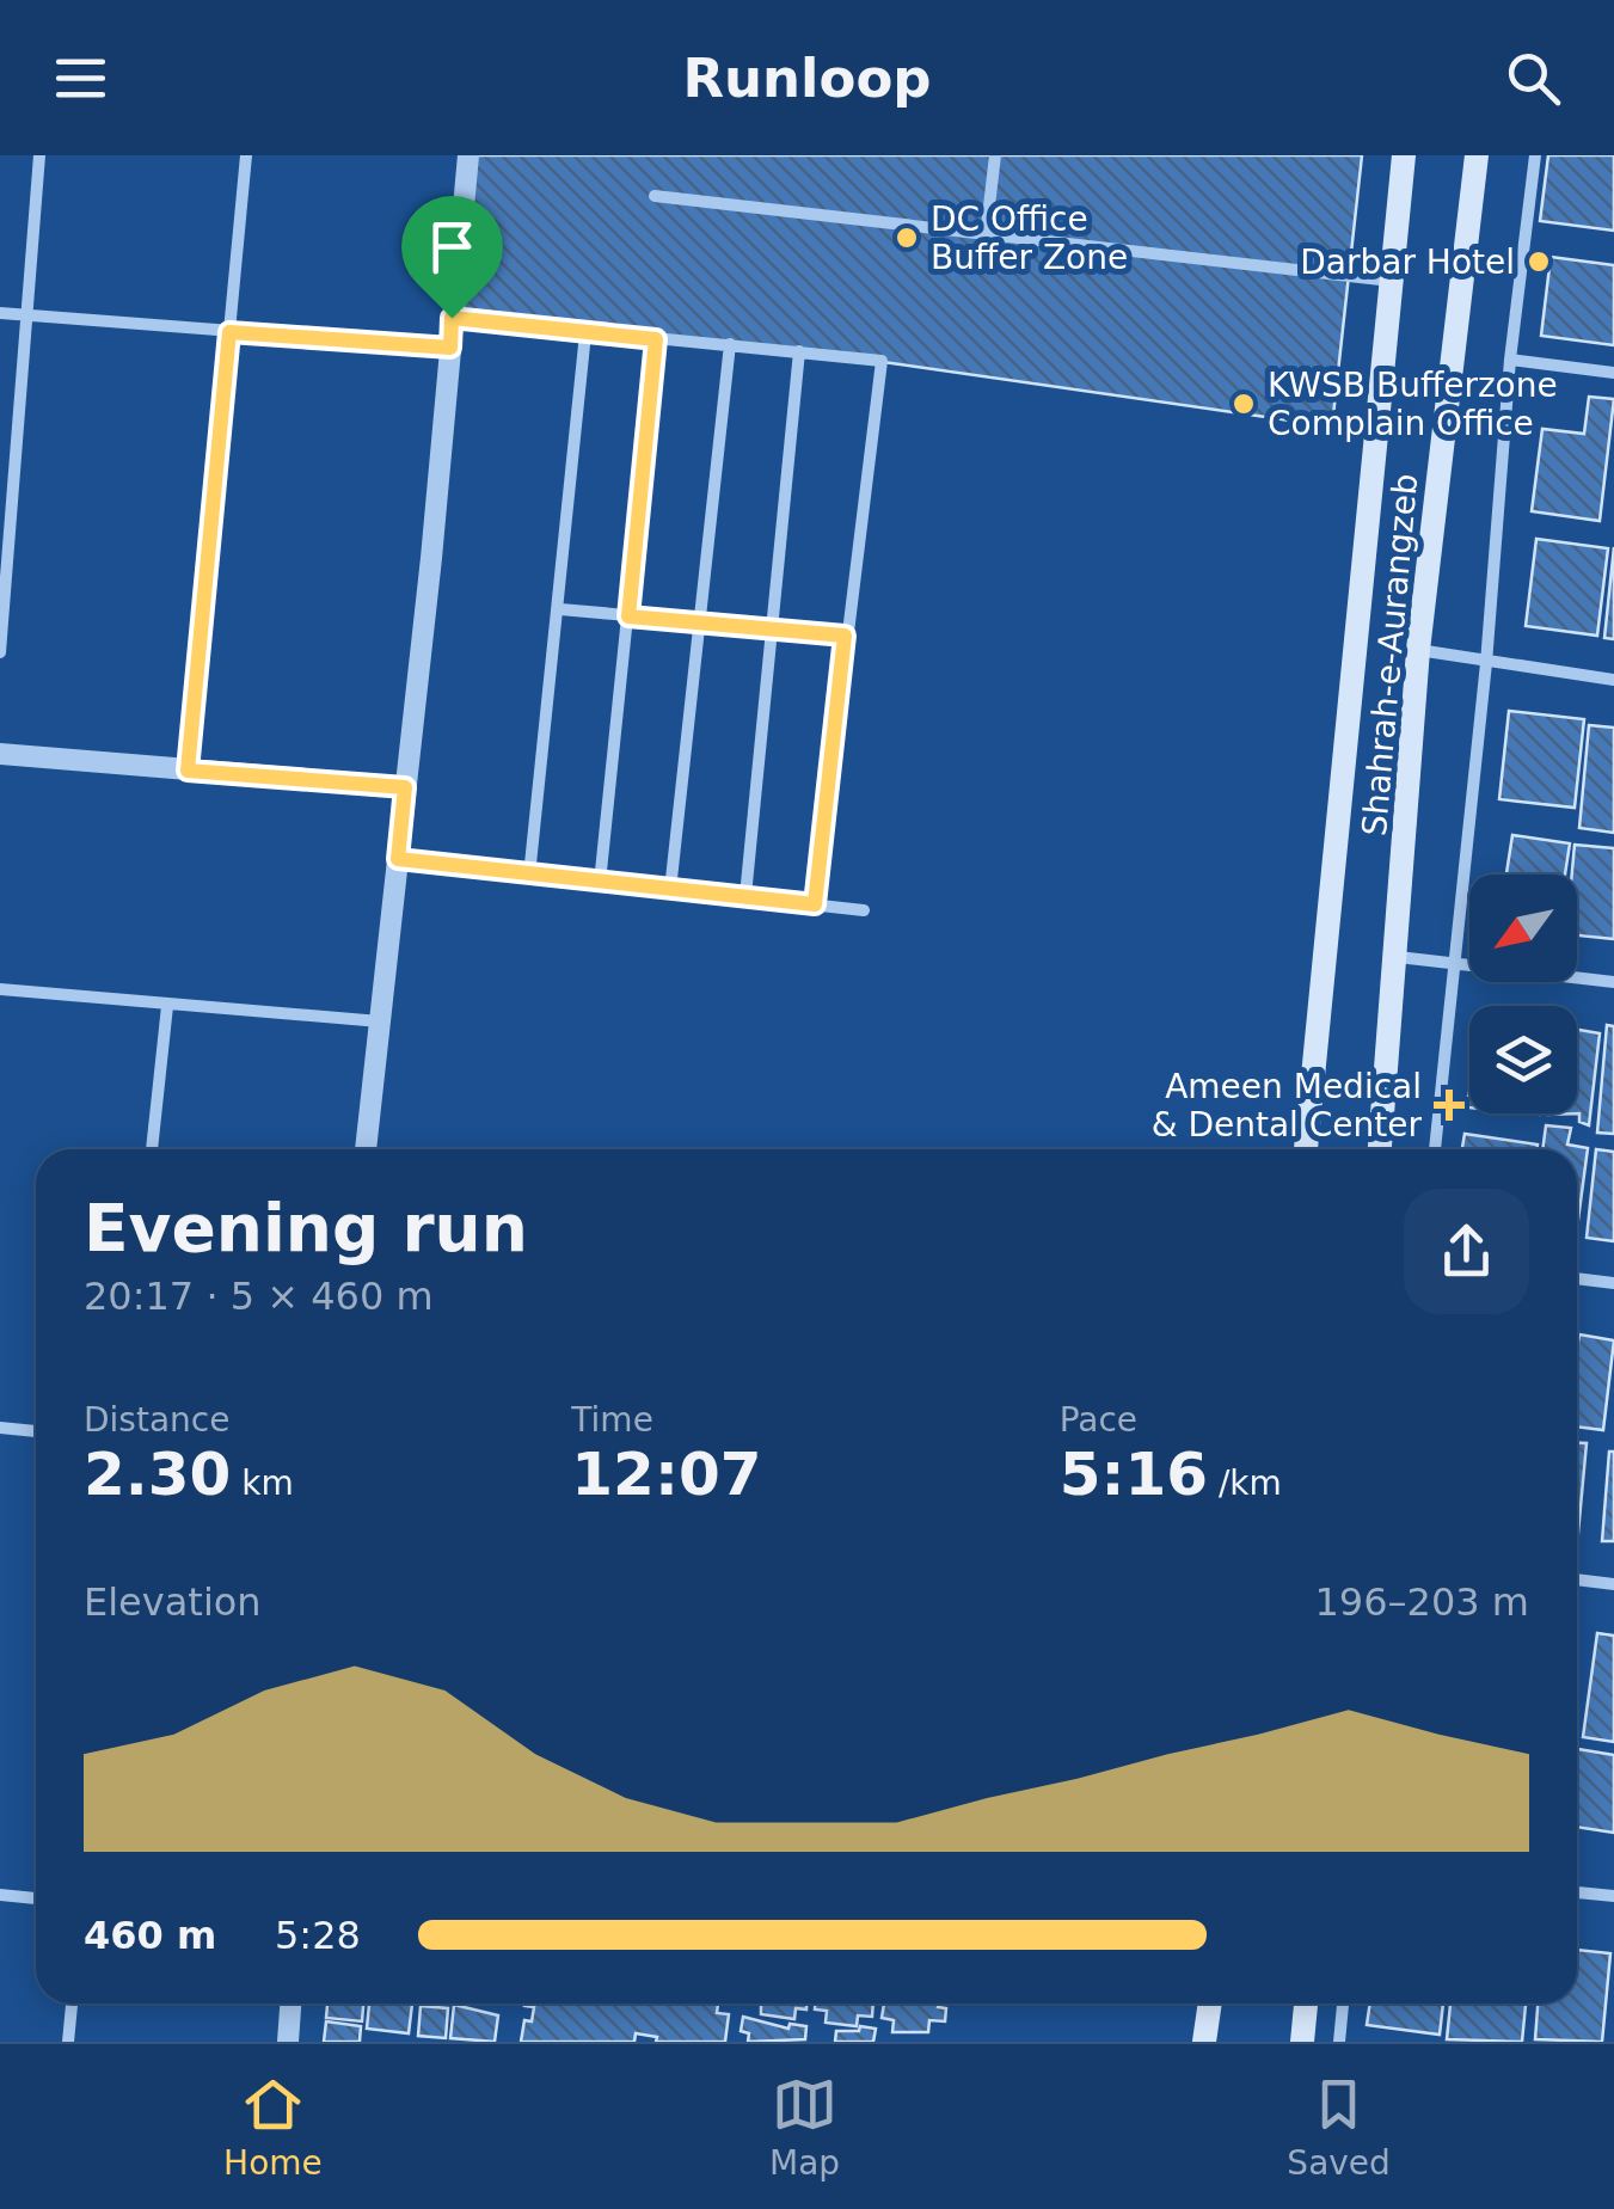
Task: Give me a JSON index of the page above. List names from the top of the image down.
{
  "streets": {
    "main road": ["Shahrah-e-Aurangzeb"]
  },
  "places": {
    "other": ["DC Office Buffer Zone", "Darbar Hotel", "KWSB Bufferzone Complain Office"],
    "health": ["Ameen Medical & Dental Center"]
  },
  "north": "bottom left",
  "page": {
    "header": "Runloop",
    "heading": ["Evening run", "20:17 · 5 × 460 m"],
    "stats": [
      ["Distance", "2.30 km"],
      ["Time", "12:07"],
      ["Pace", "5:16 /km"]
    ],
    "chart": ["Elevation", "196–203 m"],
    "list": [
      {
        "name": "460 m",
        "note": "5:28"
      }
    ],
    "tabs": ["Home", "Map", "Saved"]
  }
}
